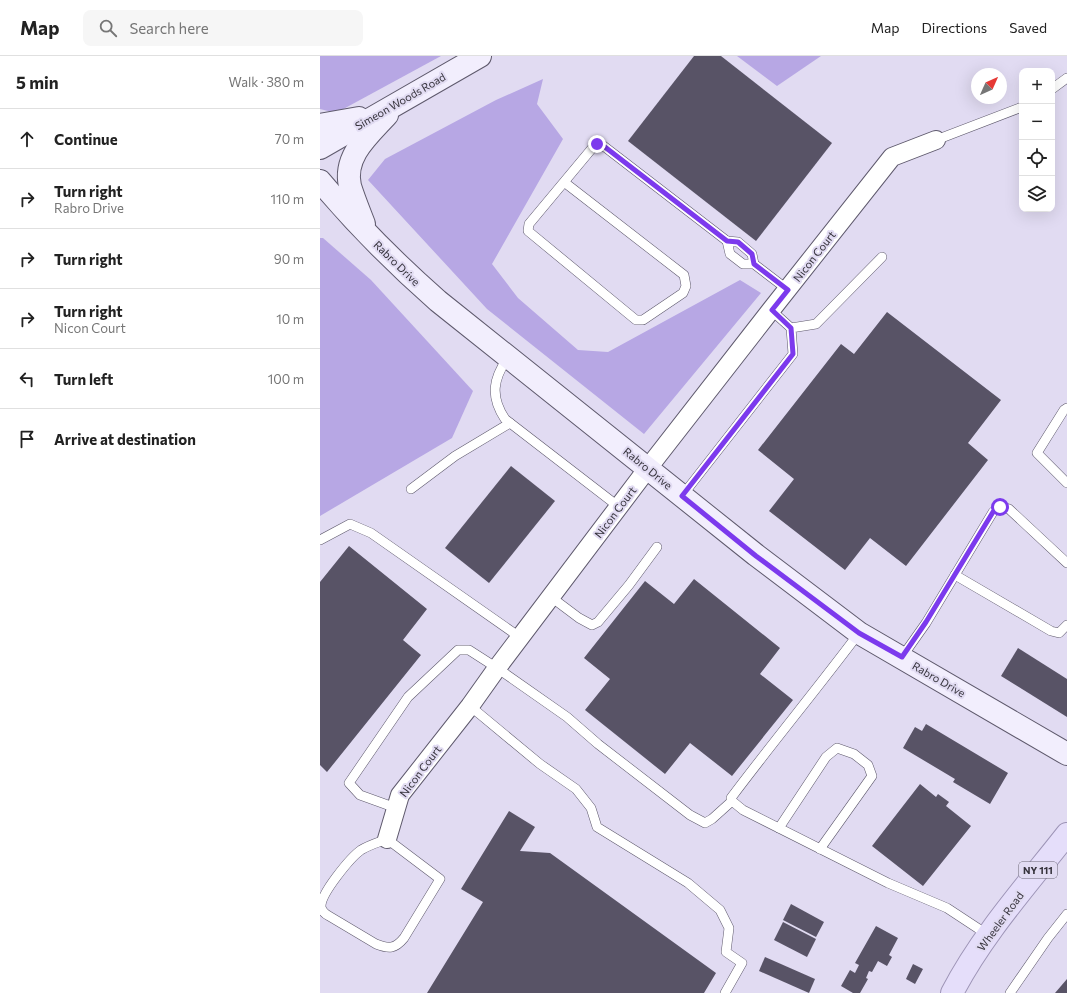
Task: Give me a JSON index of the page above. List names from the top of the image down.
{
  "streets": {
    "main road": [
      "Simeon Woods Road",
      "Rabro Drive",
      "NY 111",
      "Wheeler Road"
    ],
    "street": ["Nicon Court"]
  },
  "crossings": [
    ["Nicon Court", "Rabro Drive"]
  ],
  "north": "top right",
  "page": {
    "header": "Map",
    "search": "Search here",
    "nav": ["Map", "Directions", "Saved"],
    "heading": ["5 min", "Walk · 380 m"],
    "map_buttons": ["+", "−"],
    "list": [
      ["Continue", "70 m"],
      ["Turn right", "Rabro Drive", "110 m"],
      ["Turn right", "90 m"],
      ["Turn right", "Nicon Court", "10 m"],
      ["Turn left", "100 m"],
      "Arrive at destination"
    ]
  }
}
